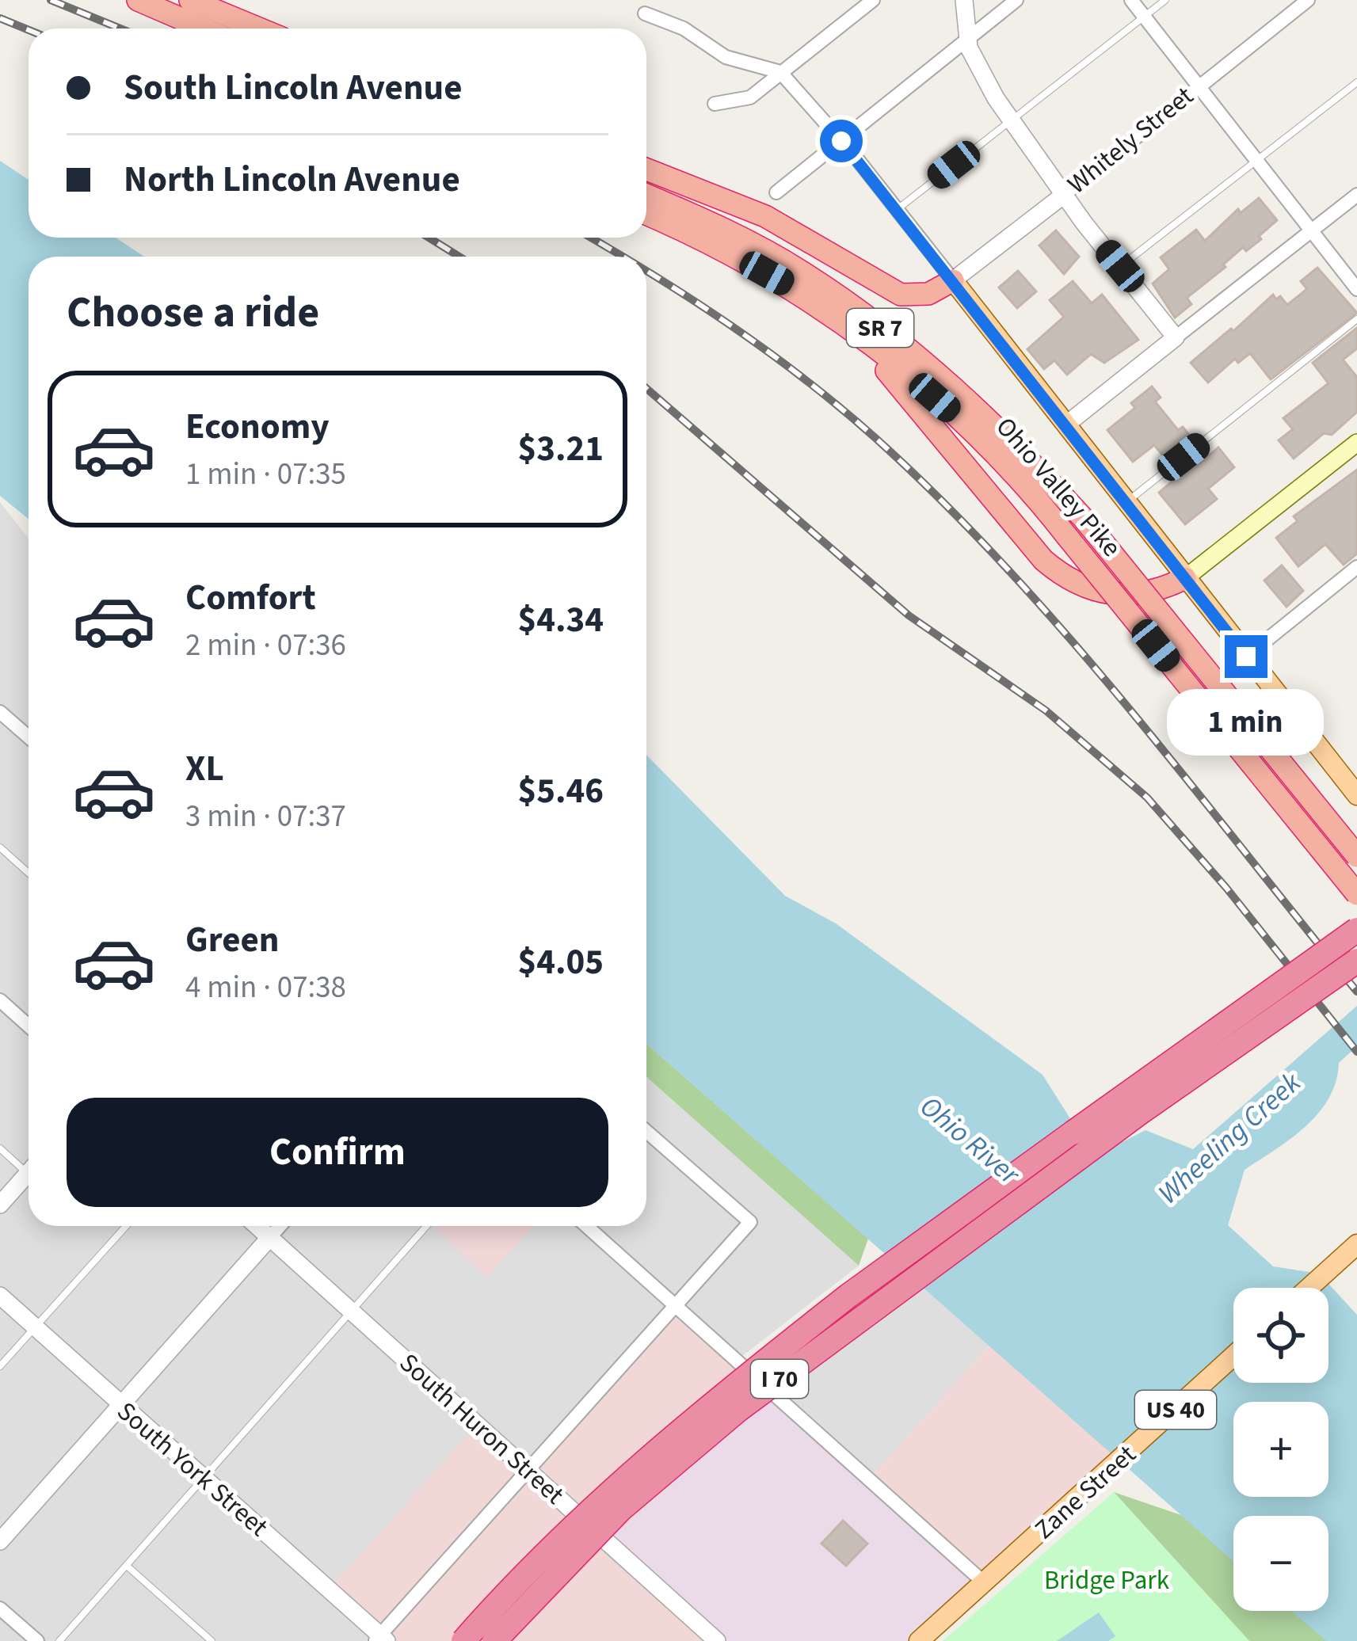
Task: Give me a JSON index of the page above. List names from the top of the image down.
{
  "streets": {
    "highway": ["SR 7", "Ohio Valley Pike", "I 70"],
    "main road": ["US 40", "Zane Street"],
    "street": ["Whitely Street", "South Huron Street", "South York Street"]
  },
  "water": ["Wheeling Creek", "Ohio River"],
  "parks": ["Bridge Park"],
  "page": {
    "banner": ["South Lincoln Avenue", "North Lincoln Avenue"],
    "heading": "Choose a ride",
    "list": [
      {
        "name": "Economy",
        "note": "1 min · 07:35",
        "value": "$3.21"
      },
      {
        "name": "Comfort",
        "note": "2 min · 07:36",
        "value": "$4.34"
      },
      {
        "name": "XL",
        "note": "3 min · 07:37",
        "value": "$5.46"
      },
      {
        "name": "Green",
        "note": "4 min · 07:38",
        "value": "$4.05"
      }
    ],
    "bubble": "1 min",
    "buttons": "Confirm",
    "map_buttons": ["+", "−"]
  }
}
